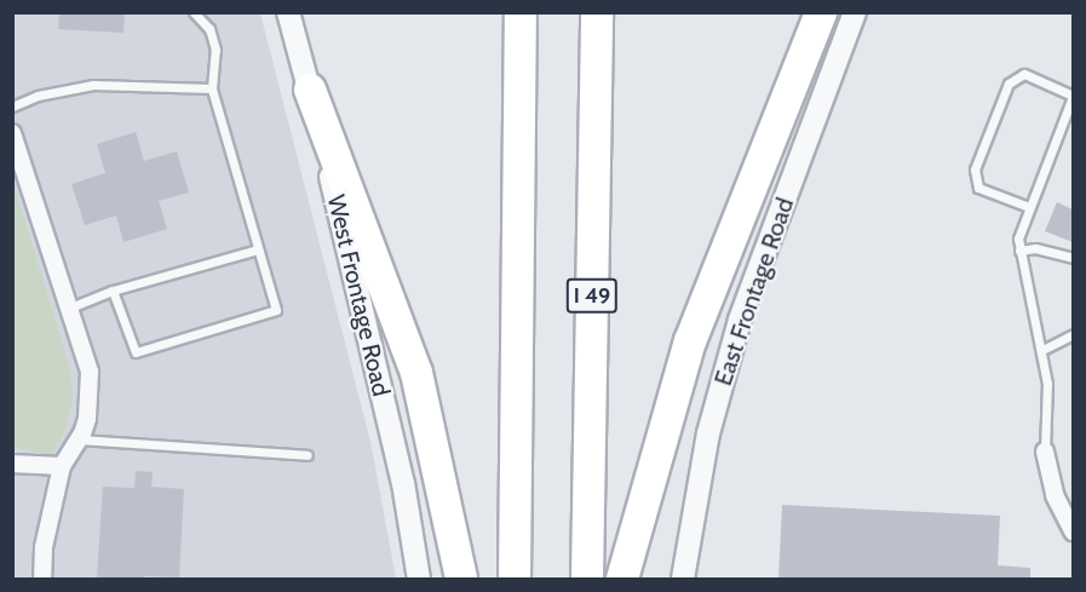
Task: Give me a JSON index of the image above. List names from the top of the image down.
{
  "streets": {
    "highway": ["I 49"],
    "street": ["East Frontage Road", "West Frontage Road"]
  }
}
